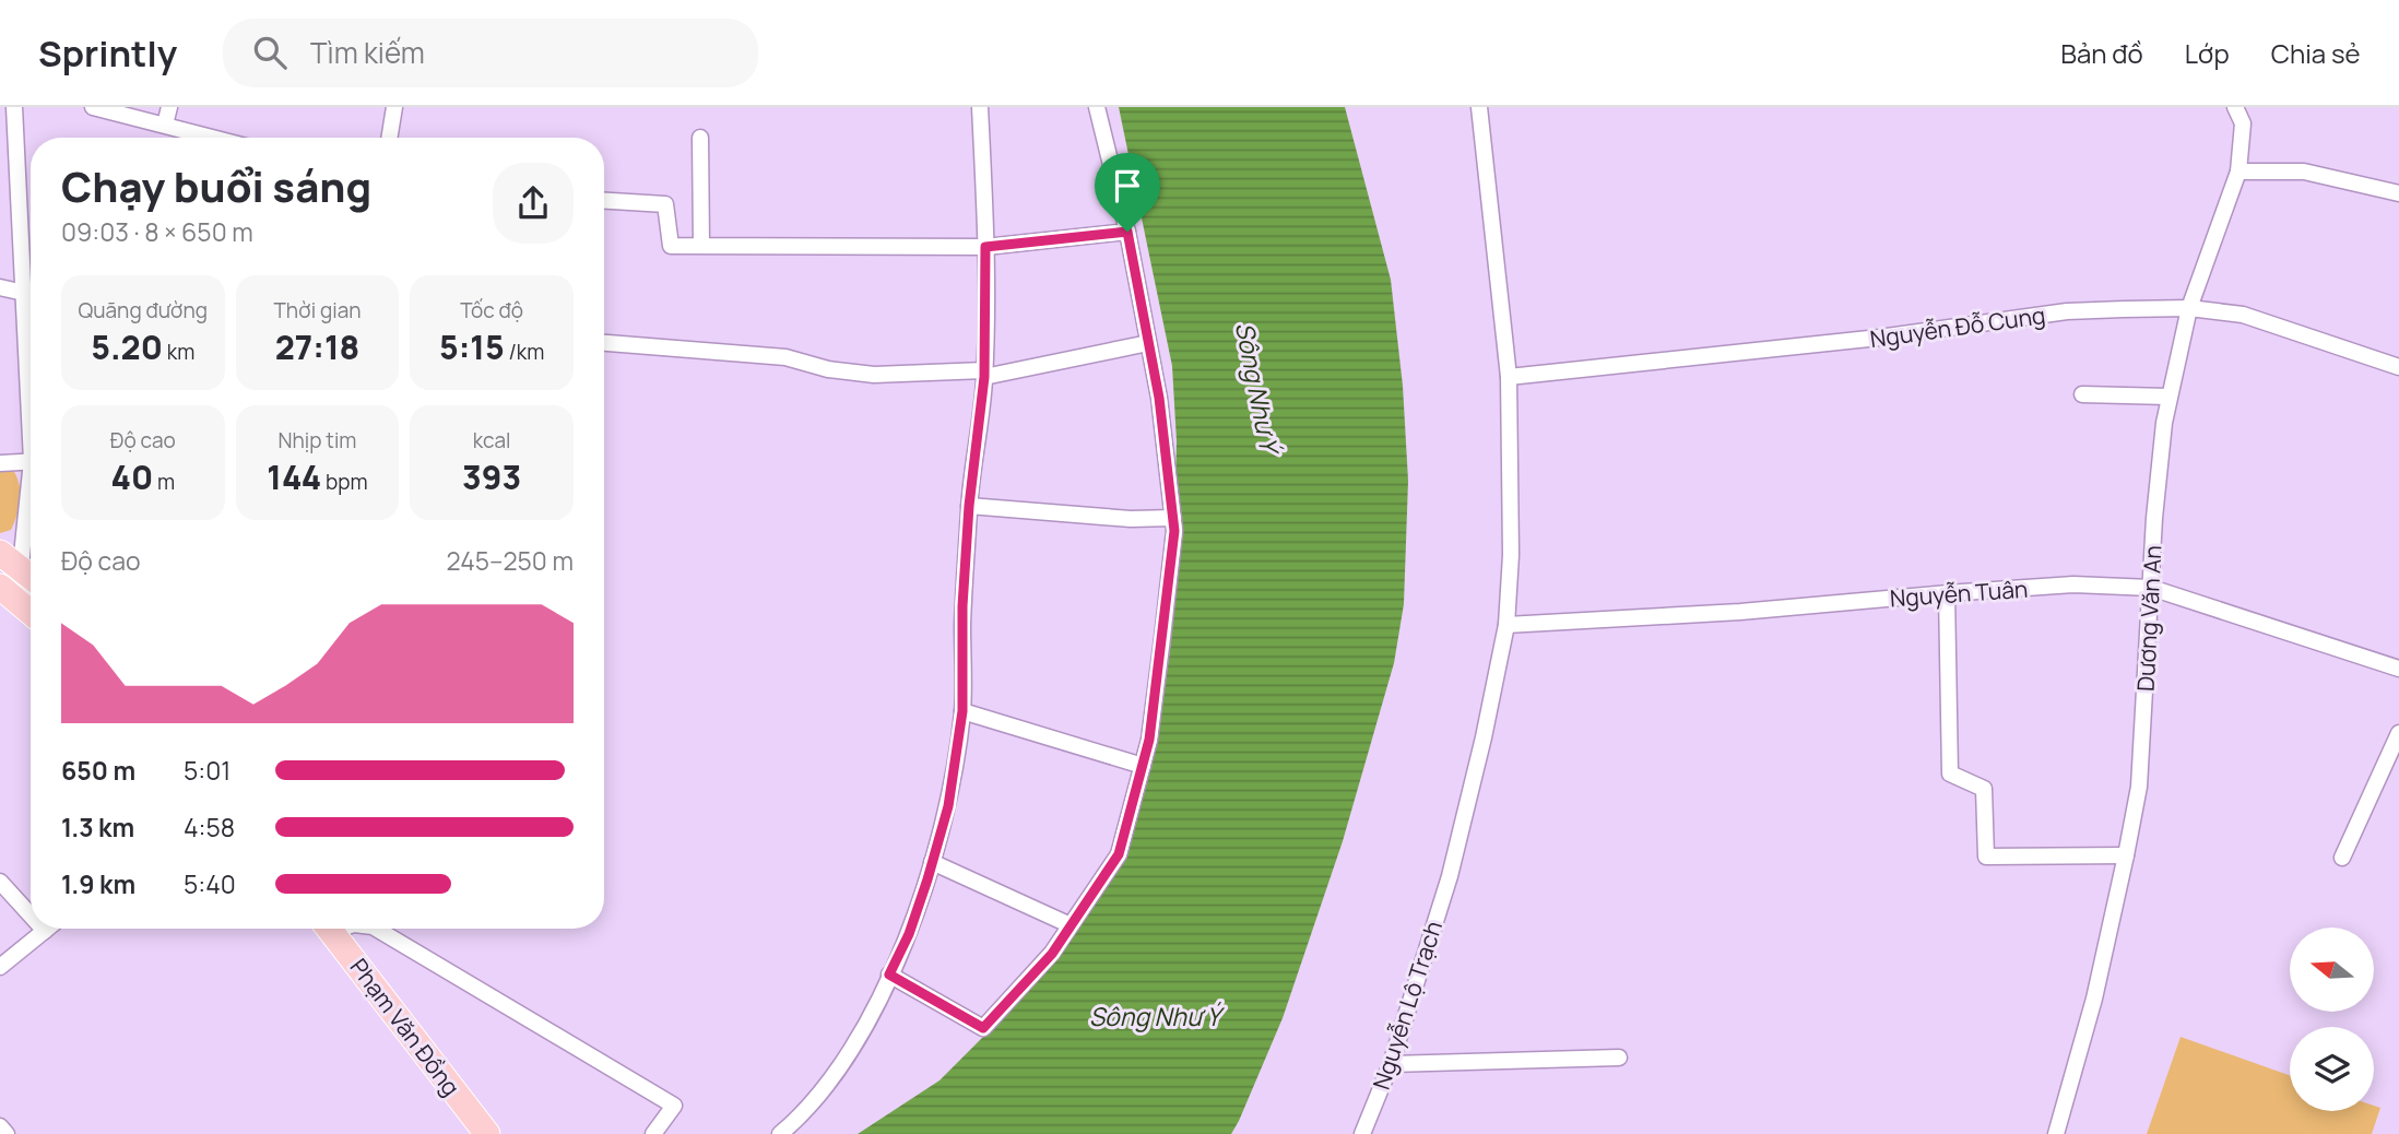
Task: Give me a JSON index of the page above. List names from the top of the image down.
{
  "streets": {
    "main road": ["Phạm Văn Đồng"],
    "street": [
      "Nguyễn Đỗ Cung",
      "Nguyễn Tuân",
      "Dương Văn An",
      "Nguyễn Lộ Trạch"
    ]
  },
  "crossings": [
    ["Nguyễn Đỗ Cung", "Dương Văn An"],
    ["Nguyễn Đỗ Cung", "Nguyễn Lộ Trạch"],
    ["Nguyễn Tuân", "Dương Văn An"],
    ["Nguyễn Tuân", "Nguyễn Lộ Trạch"]
  ],
  "water": ["Sông Như Ý"],
  "north": "left",
  "page": {
    "header": "Sprintly",
    "search": "Tìm kiếm",
    "nav": ["Bản đồ", "Lớp", "Chia sẻ"],
    "heading": ["Chạy buổi sáng", "09:03 · 8 × 650 m"],
    "stats": [
      ["Quãng đường", "5.20 km"],
      ["Thời gian", "27:18"],
      ["Tốc độ", "5:15 /km"],
      ["Độ cao", "40 m"],
      ["Nhịp tim", "144 bpm"],
      ["kcal", "393"]
    ],
    "chart": ["Độ cao", "245–250 m"],
    "list": [
      {
        "name": "650 m",
        "note": "5:01"
      },
      {
        "name": "1.3 km",
        "note": "4:58"
      },
      {
        "name": "1.9 km",
        "note": "5:40"
      }
    ]
  }
}
